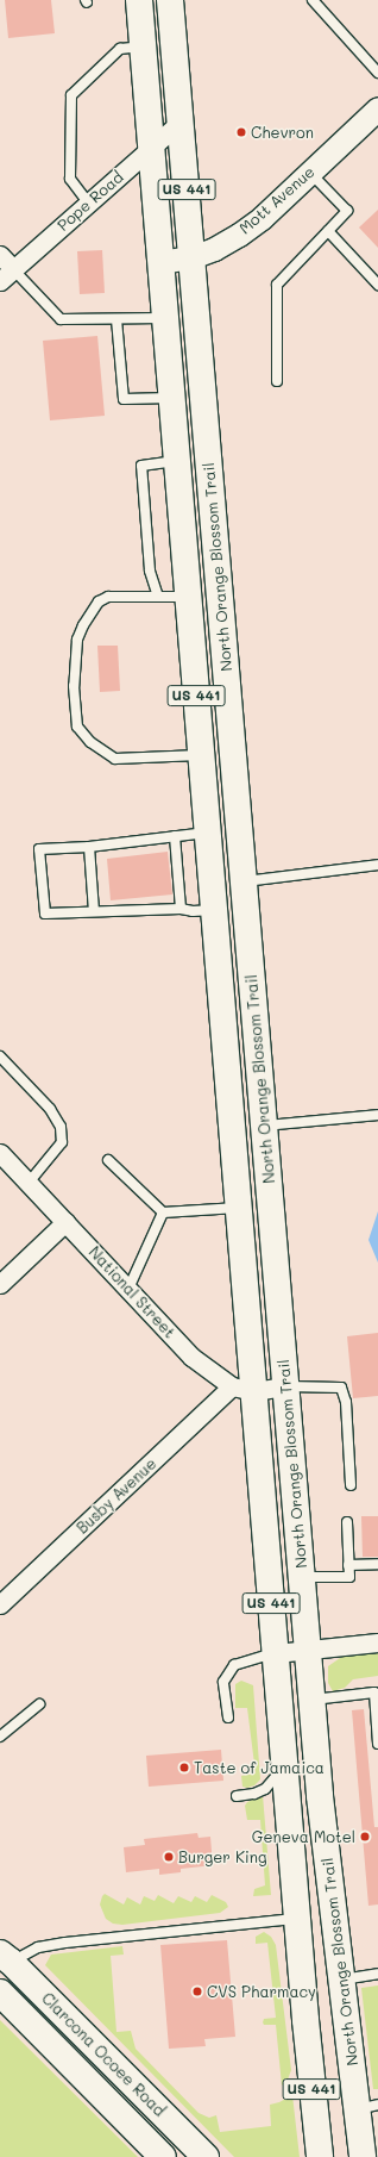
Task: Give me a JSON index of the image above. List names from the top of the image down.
{
  "streets": {
    "main road": ["US 441", "North Orange Blossom Trail", "Clarcona Ocoee Road"],
    "street": [
      "Mott Avenue",
      "Pope Road",
      "National Street",
      "Busby Avenue"
    ]
  },
  "crossings": [
    ["Mott Avenue", "North Orange Blossom Trail"],
    ["Pope Road", "North Orange Blossom Trail"],
    ["North Orange Blossom Trail", "National Street"],
    ["North Orange Blossom Trail", "Busby Avenue"],
    ["National Street", "Busby Avenue"]
  ],
  "places": [
    "Chevron",
    "Taste of Jamaica",
    "Geneva Motel",
    "Burger King",
    "CVS Pharmacy"
  ]
}
